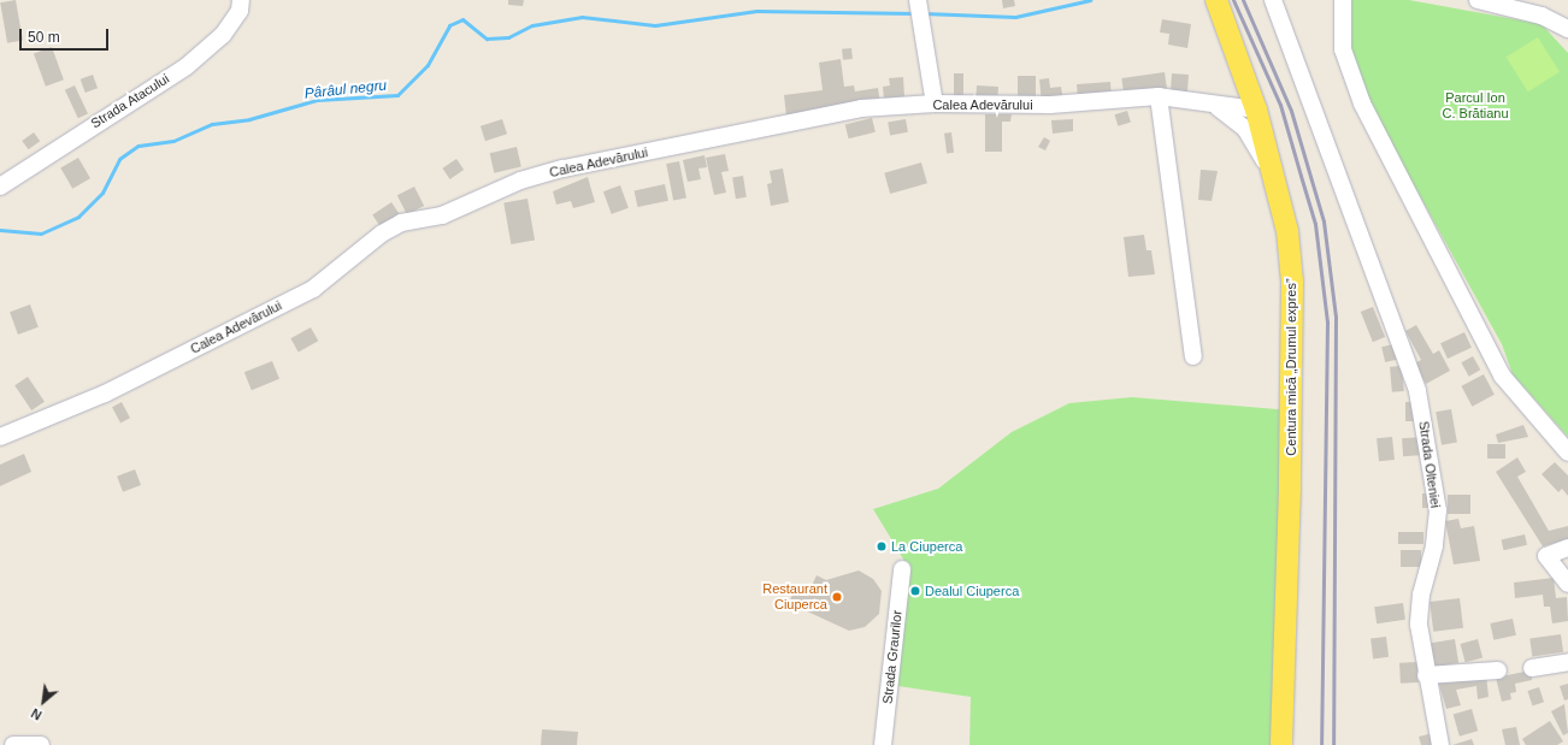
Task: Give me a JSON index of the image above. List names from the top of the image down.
{
  "streets": {
    "main road": ["Centura mică „Drumul expres”"],
    "street": [
      "Strada Atacului",
      "Calea Adevărului",
      "Strada Olteniei",
      "Strada Graurilor"
    ]
  },
  "crossings": [
    ["Calea Adevărului", "Centura mică „Drumul expres”"]
  ],
  "water": ["Pârâul negru"],
  "parks": ["Parcul Ion C. Brătianu"],
  "places": ["La Ciuperca", "Dealul Ciuperca", "Restaurant Ciuperca"],
  "scale_bar": "50 m",
  "north": "bottom left"
}
